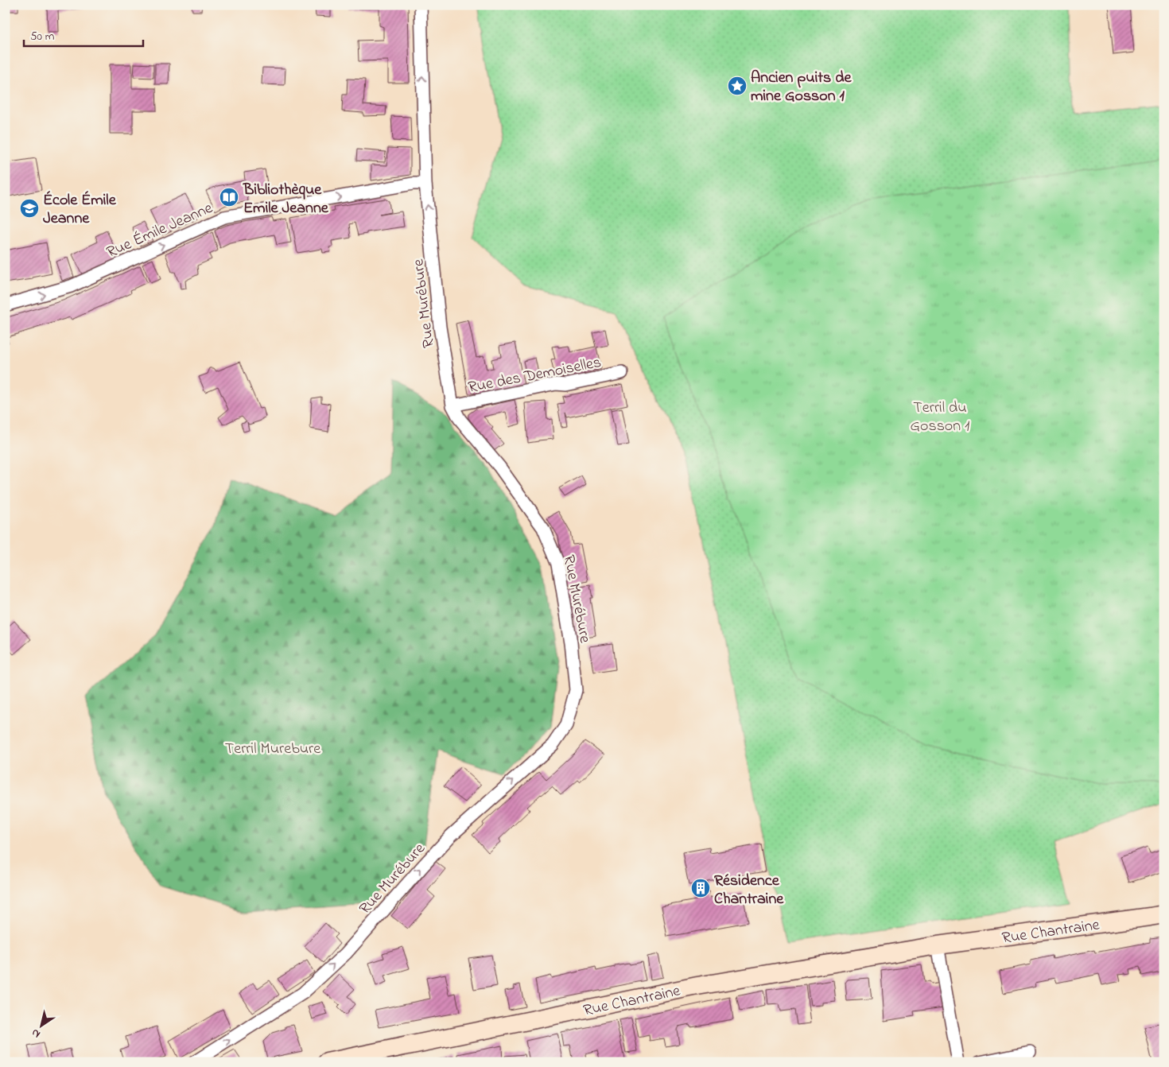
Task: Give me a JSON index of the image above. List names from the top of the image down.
{
  "streets": {
    "street": [
      "Rue Émile Jeanne",
      "Rue Murébure",
      "Rue des Demoiselles",
      "Rue Chantraine"
    ]
  },
  "crossings": [
    ["Rue Émile Jeanne", "Rue Murébure"],
    ["Rue Murébure", "Rue des Demoiselles"]
  ],
  "one_way": ["Rue Émile Jeanne", "Rue Murébure"],
  "parks": ["Terril du Gosson 1", "Terril Murebure"],
  "places": {
    "place": ["Ancien puits de mine Gosson 1"],
    "library": ["Bibliothèque Emile Jeanne"],
    "school or university": ["École Émile Jeanne"],
    "building": ["Résidence Chantraine"]
  },
  "scale_bar": "50 m",
  "north": "bottom left"
}
